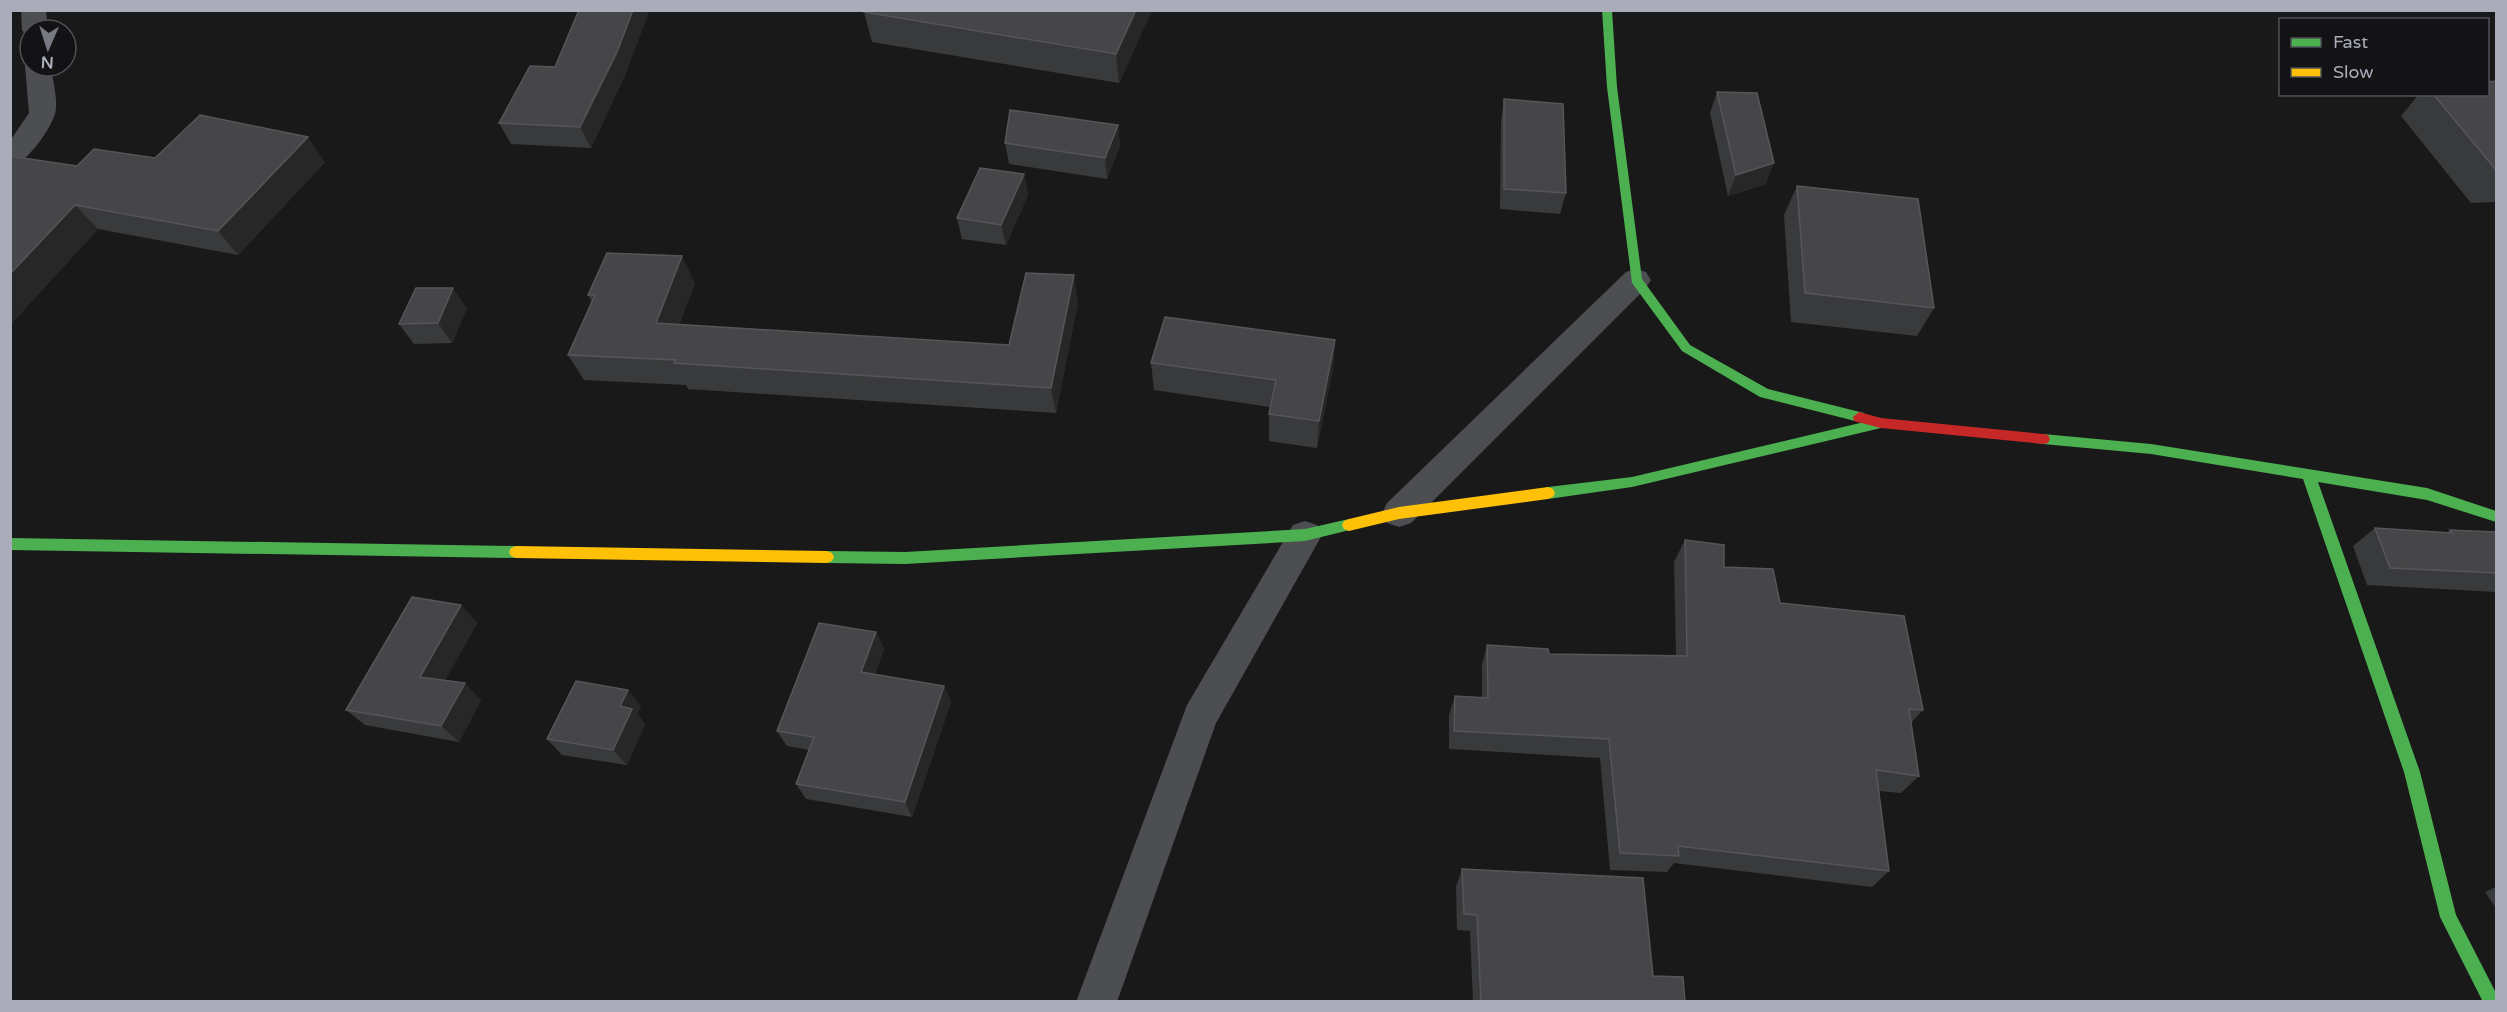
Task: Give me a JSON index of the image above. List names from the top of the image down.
{
  "legend": ["Fast", "Slow"],
  "north": "bottom"
}
